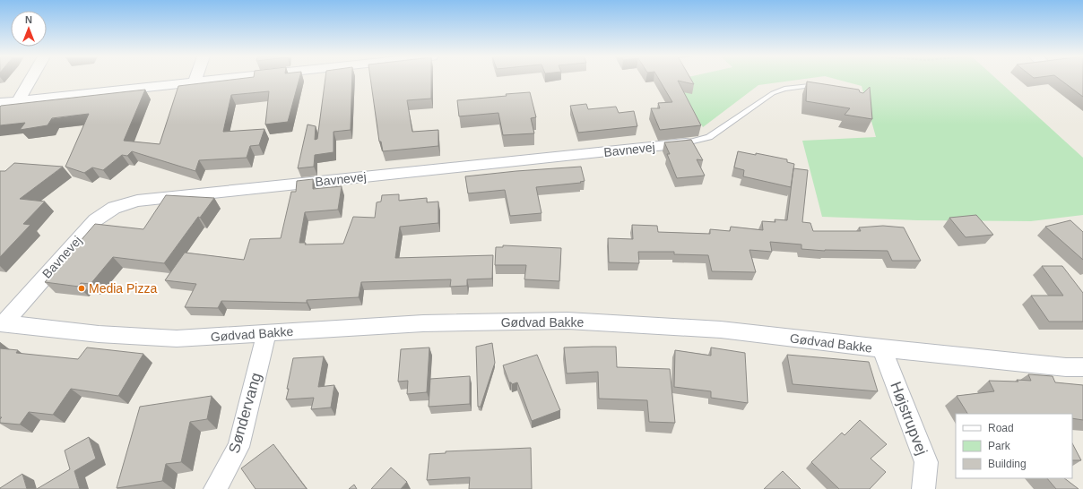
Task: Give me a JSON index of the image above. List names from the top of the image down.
{
  "streets": {
    "street": [
      "Bavnevej",
      "Gødvad Bakke",
      "Søndervang",
      "Højstrupvej"
    ]
  },
  "crossings": [
    ["Bavnevej", "Gødvad Bakke"],
    ["Gødvad Bakke", "Søndervang"],
    ["Gødvad Bakke", "Højstrupvej"]
  ],
  "places": ["Media Pizza"],
  "legend": ["Road", "Park", "Building"],
  "north": "top"
}
